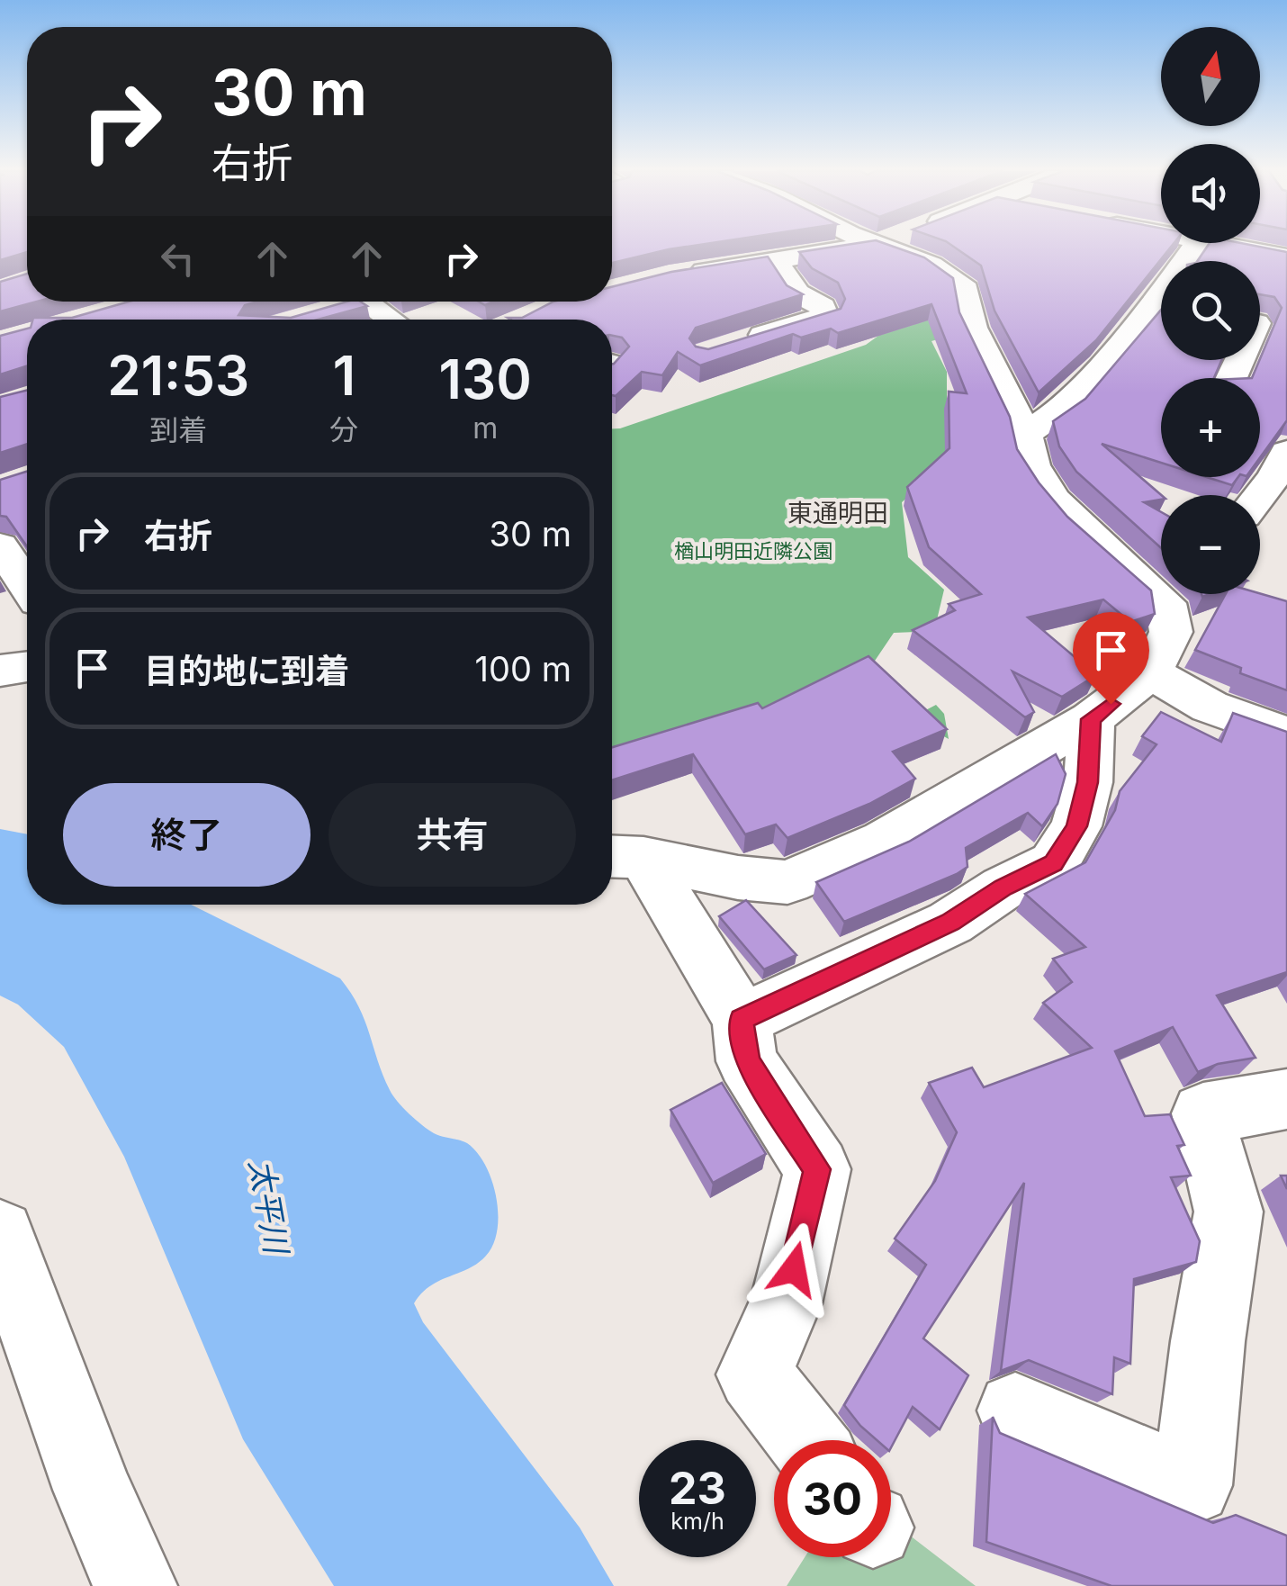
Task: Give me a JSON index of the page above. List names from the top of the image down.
{
  "districts": ["東通明田"],
  "water": ["太平川"],
  "parks": ["楢山明田近隣公園"],
  "north": "top",
  "page": {
    "map_buttons": ["+", "−"],
    "turn": ["30 m", "右折"],
    "eta": [
      "21:53",
      "到着",
      "1",
      "分",
      "130",
      "m"
    ],
    "list": [
      {
        "name": "右折",
        "value": "30 m"
      },
      {
        "name": "目的地に到着",
        "value": "100 m"
      }
    ],
    "buttons": ["終了", "共有"],
    "speed": "23 km/h",
    "limit": "30"
  }
}
